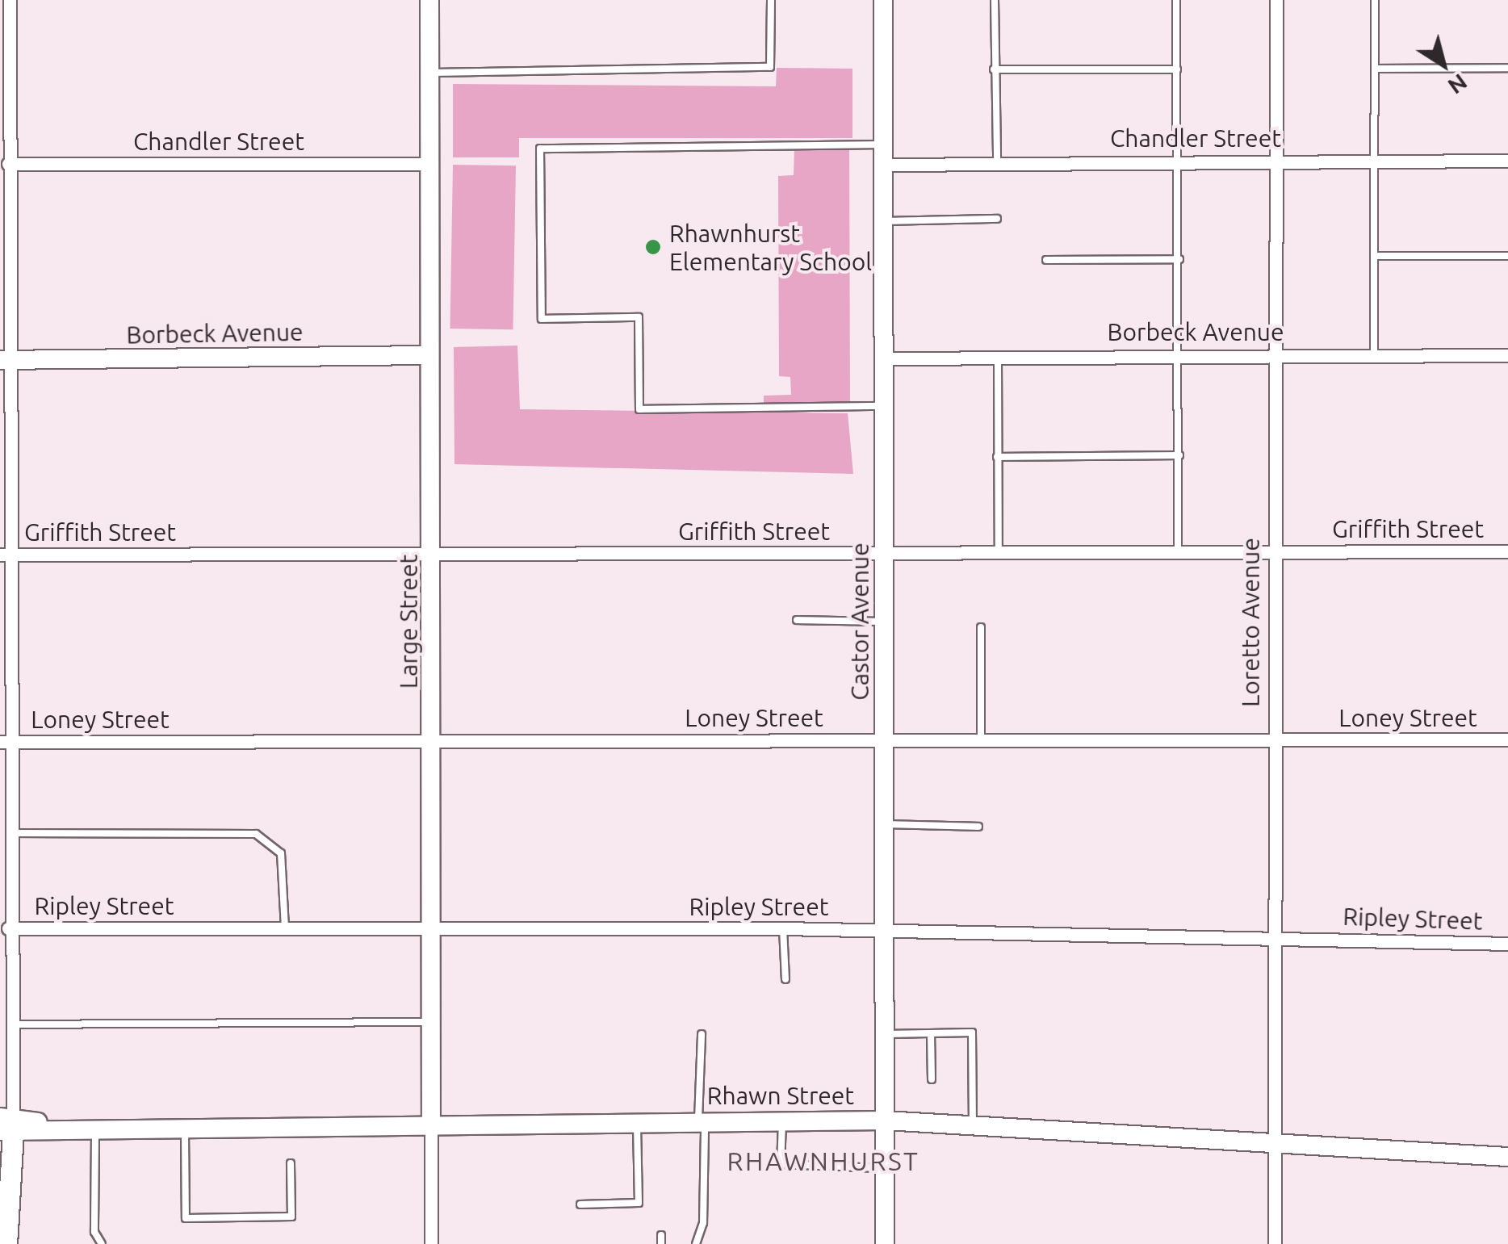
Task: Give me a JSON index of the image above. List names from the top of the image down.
{
  "streets": {
    "main road": [
      "Borbeck Avenue",
      "Large Street",
      "Castor Avenue",
      "Rhawn Street"
    ],
    "street": [
      "Chandler Street",
      "Griffith Street",
      "Loretto Avenue",
      "Loney Street",
      "Ripley Street"
    ]
  },
  "crossings": [
    ["Chandler Street", "Large Street"],
    ["Chandler Street", "Castor Avenue"],
    ["Chandler Street", "Loretto Avenue"],
    ["Borbeck Avenue", "Large Street"],
    ["Borbeck Avenue", "Castor Avenue"],
    ["Borbeck Avenue", "Loretto Avenue"],
    ["Griffith Street", "Large Street"],
    ["Griffith Street", "Castor Avenue"],
    ["Griffith Street", "Loretto Avenue"],
    ["Large Street", "Loney Street"],
    ["Large Street", "Ripley Street"],
    ["Large Street", "Rhawn Street"],
    ["Castor Avenue", "Loney Street"],
    ["Castor Avenue", "Ripley Street"],
    ["Castor Avenue", "Rhawn Street"],
    ["Loretto Avenue", "Loney Street"],
    ["Loretto Avenue", "Ripley Street"],
    ["Loretto Avenue", "Rhawn Street"]
  ],
  "districts": ["RHAWNHURST"],
  "places": ["Rhawnhurst Elementary School"],
  "north": "bottom right"
}
